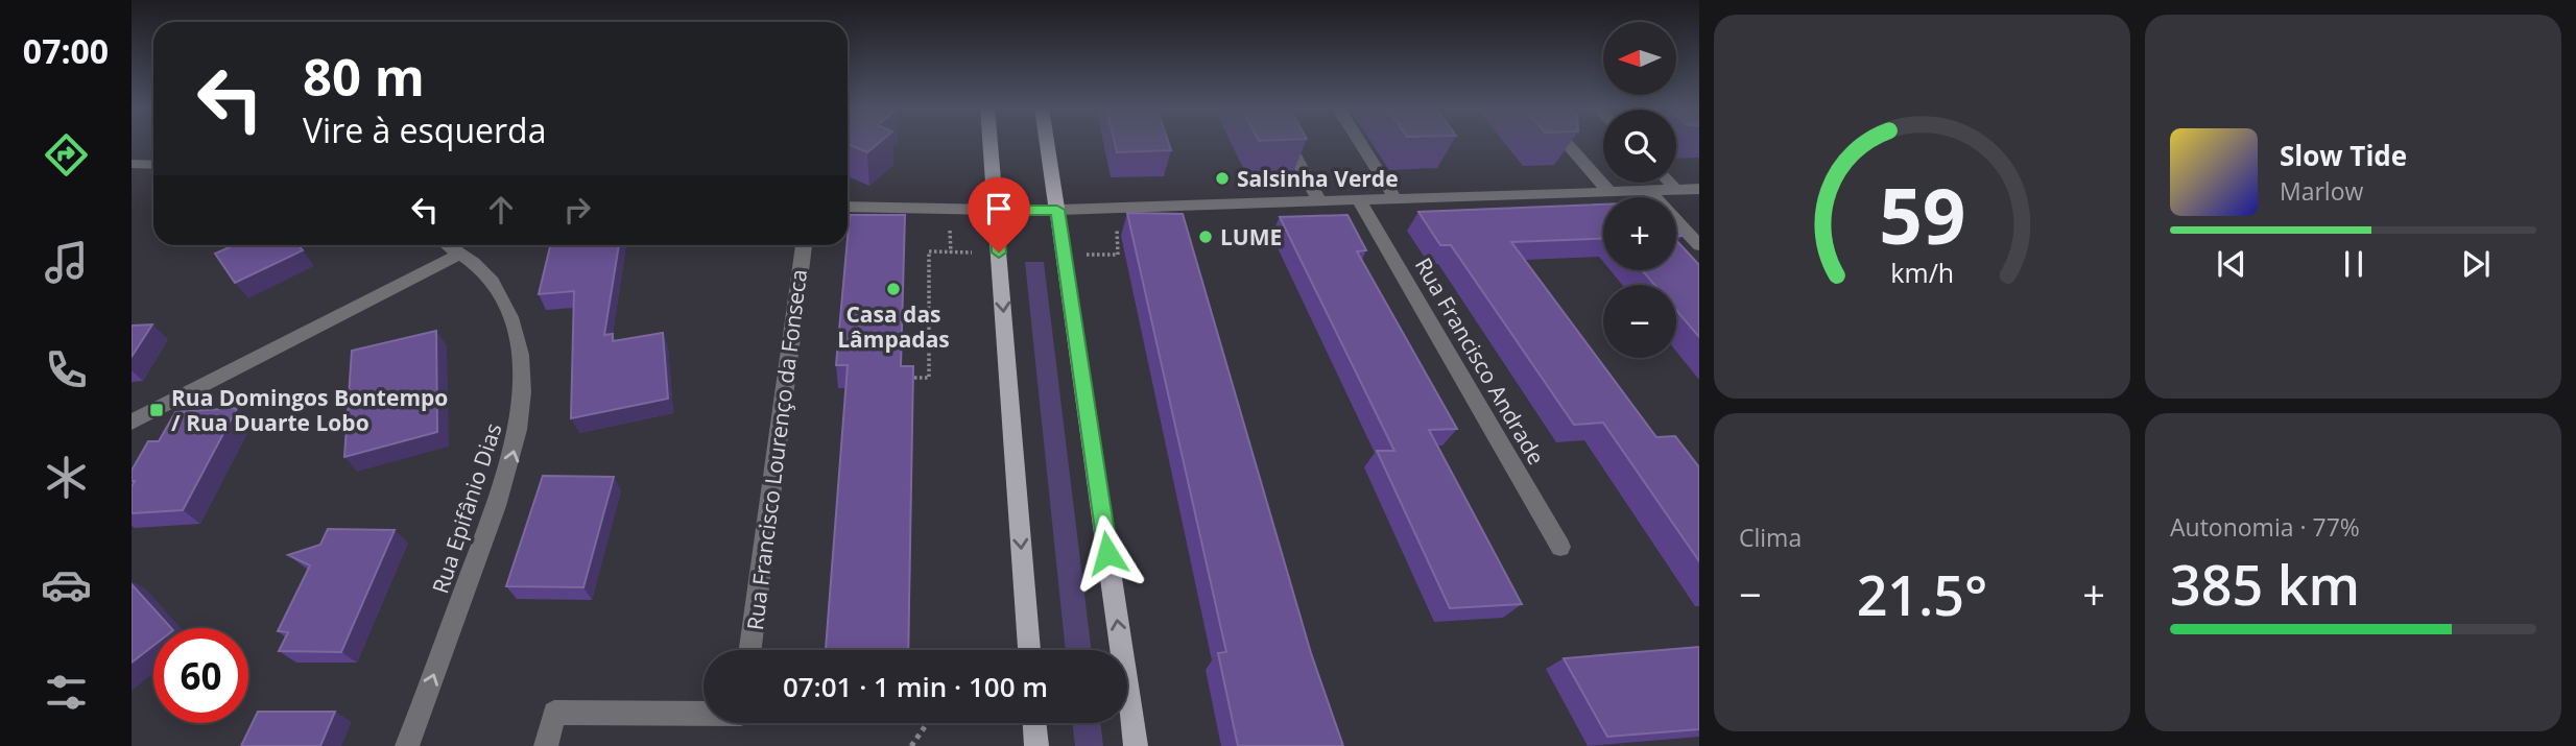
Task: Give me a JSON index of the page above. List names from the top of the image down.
{
  "streets": {
    "street": ["Rua Francisco Andrade", "Rua Francisco Lourenço da Fonseca", "Rua Epifânio Dias"]
  },
  "one_way": ["Rua Epifânio Dias"],
  "places": {
    "other": ["Salsinha Verde", "LUME", "Casa das Lâmpadas"],
    "transit": ["Rua Domingos Bontempo / Rua Duarte Lobo"]
  },
  "north": "left",
  "page": {
    "tabs": "07:00",
    "map_buttons": ["+", "−"],
    "turn": ["80 m", "Vire à esquerda"],
    "song": ["Slow Tide", "Marlow"],
    "tile": [
      "Clima",
      ["Autonomia · 77%", "385 km"]
    ],
    "heat": ["−", "21.5°", "+"],
    "limit": "60",
    "trip": "07:01 · 1 min · 100 m",
    "gauge": ["59", "km/h"]
  }
}
